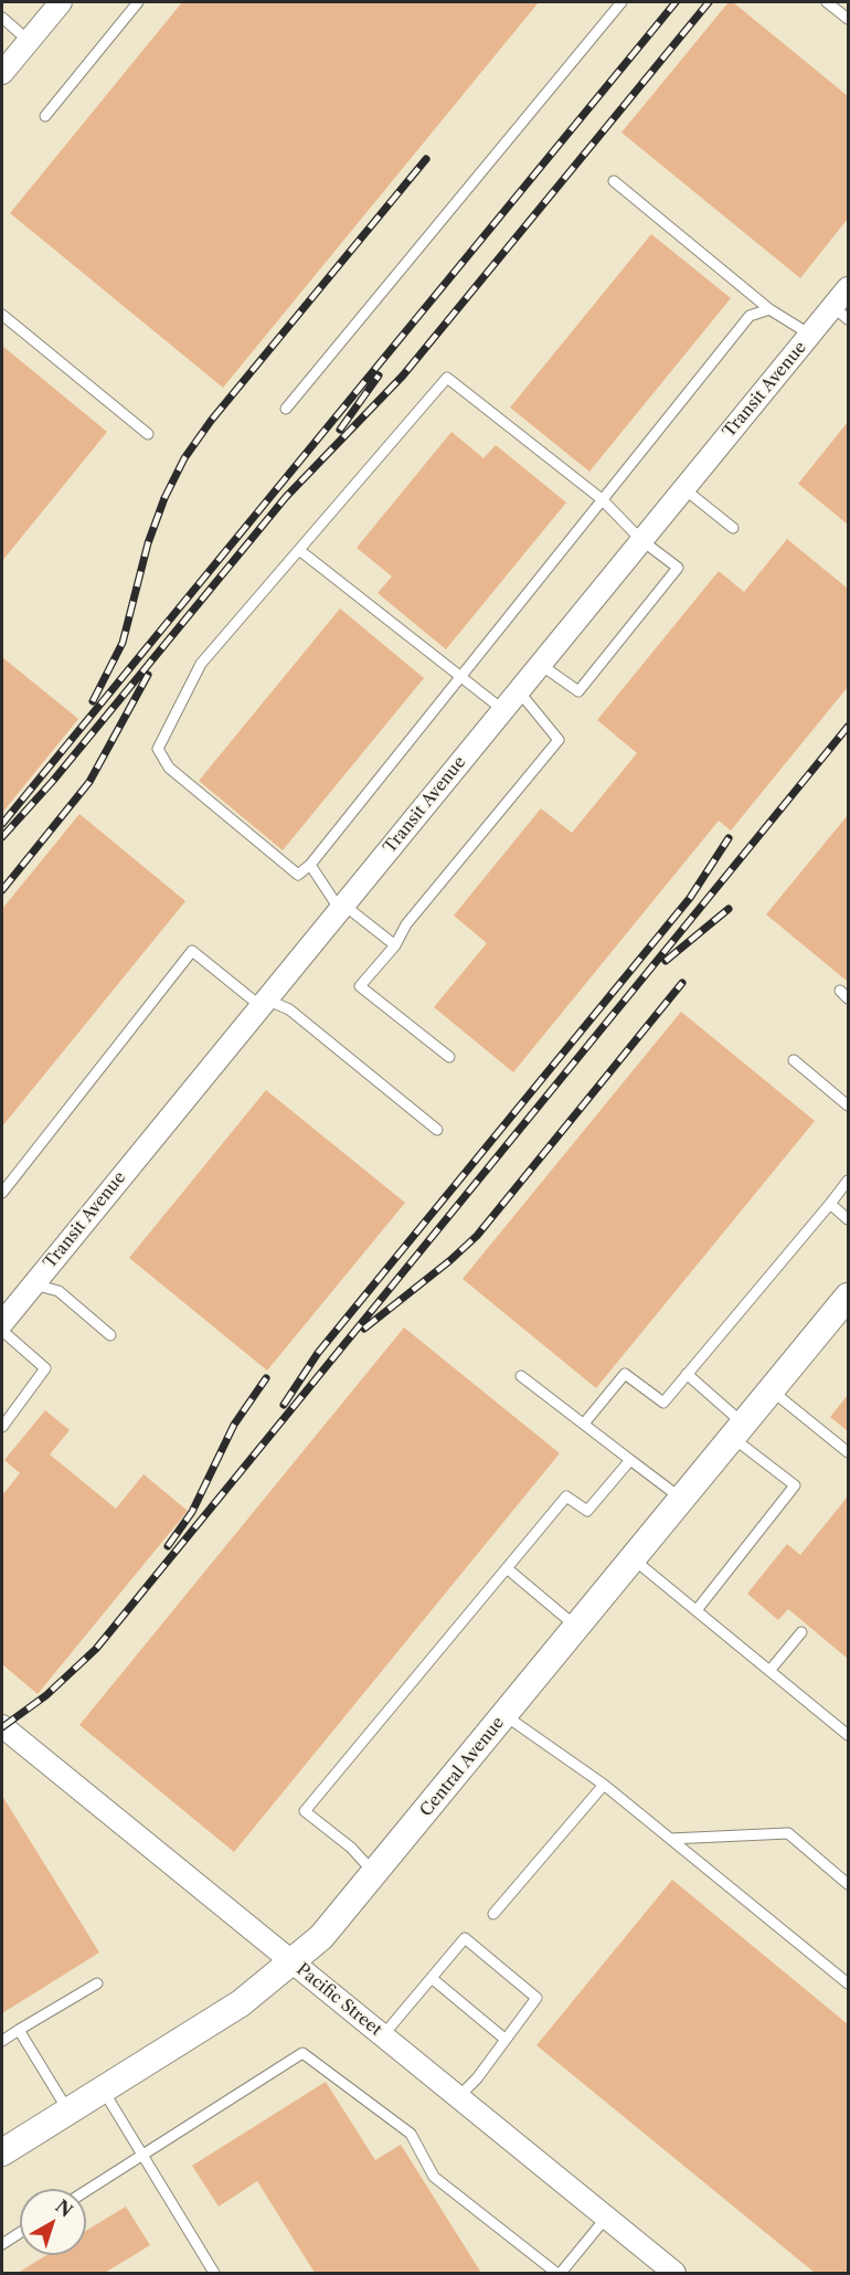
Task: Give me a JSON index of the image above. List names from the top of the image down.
{
  "streets": {
    "street": ["Transit Avenue", "Central Avenue", "Pacific Street"]
  },
  "crossings": [
    ["Central Avenue", "Pacific Street"]
  ],
  "north": "top right"
}
